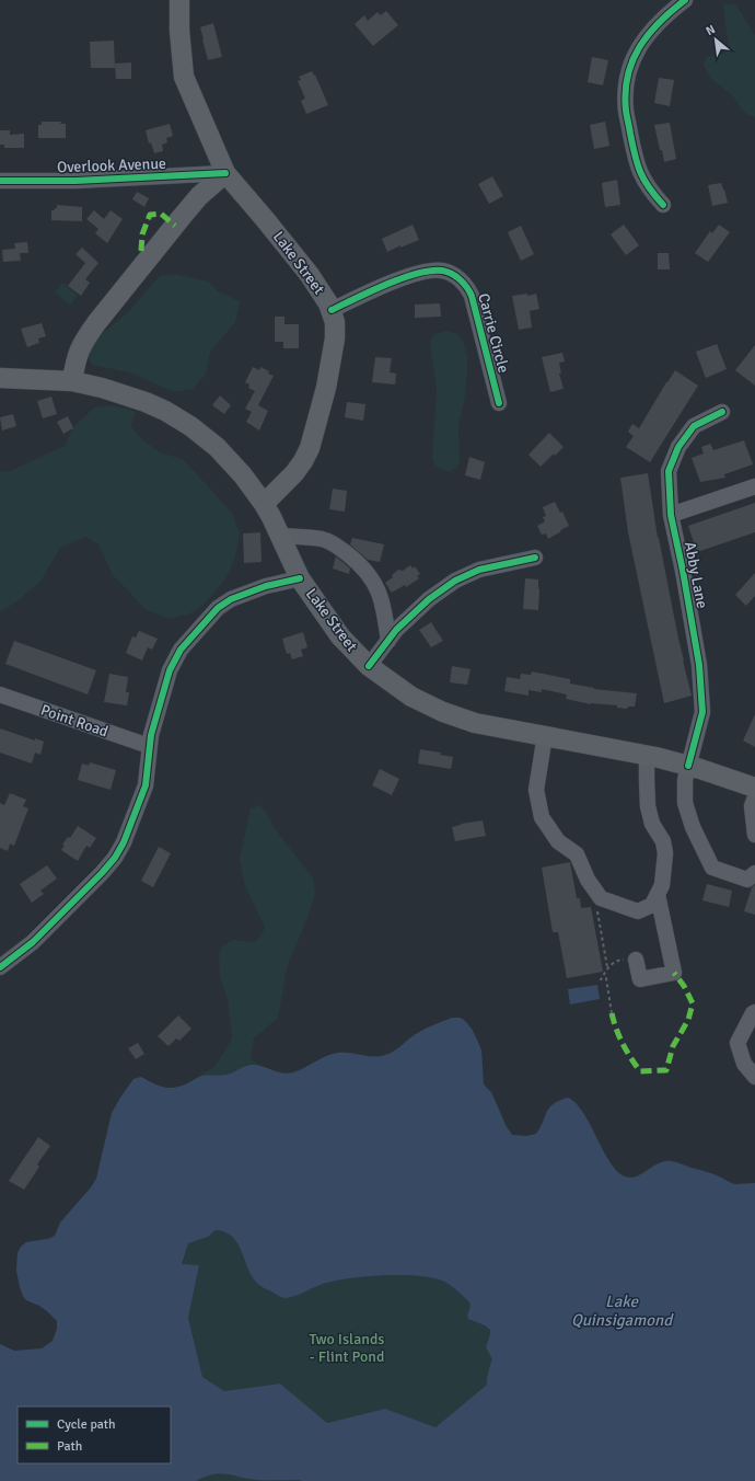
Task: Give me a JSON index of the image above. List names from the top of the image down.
{
  "streets": {
    "main road": ["Lake Street"],
    "street": [
      "Overlook Avenue",
      "Carrie Circle",
      "Abby Lane",
      "Point Road"
    ]
  },
  "crossings": [
    ["Overlook Avenue", "Lake Street"],
    ["Lake Street", "Carrie Circle"],
    ["Lake Street", "Abby Lane"]
  ],
  "water": ["Lake Quinsigamond"],
  "parks": ["Two Islands - Flint Pond"],
  "legend": ["Cycle path", "Path"],
  "north": "top left"
}
